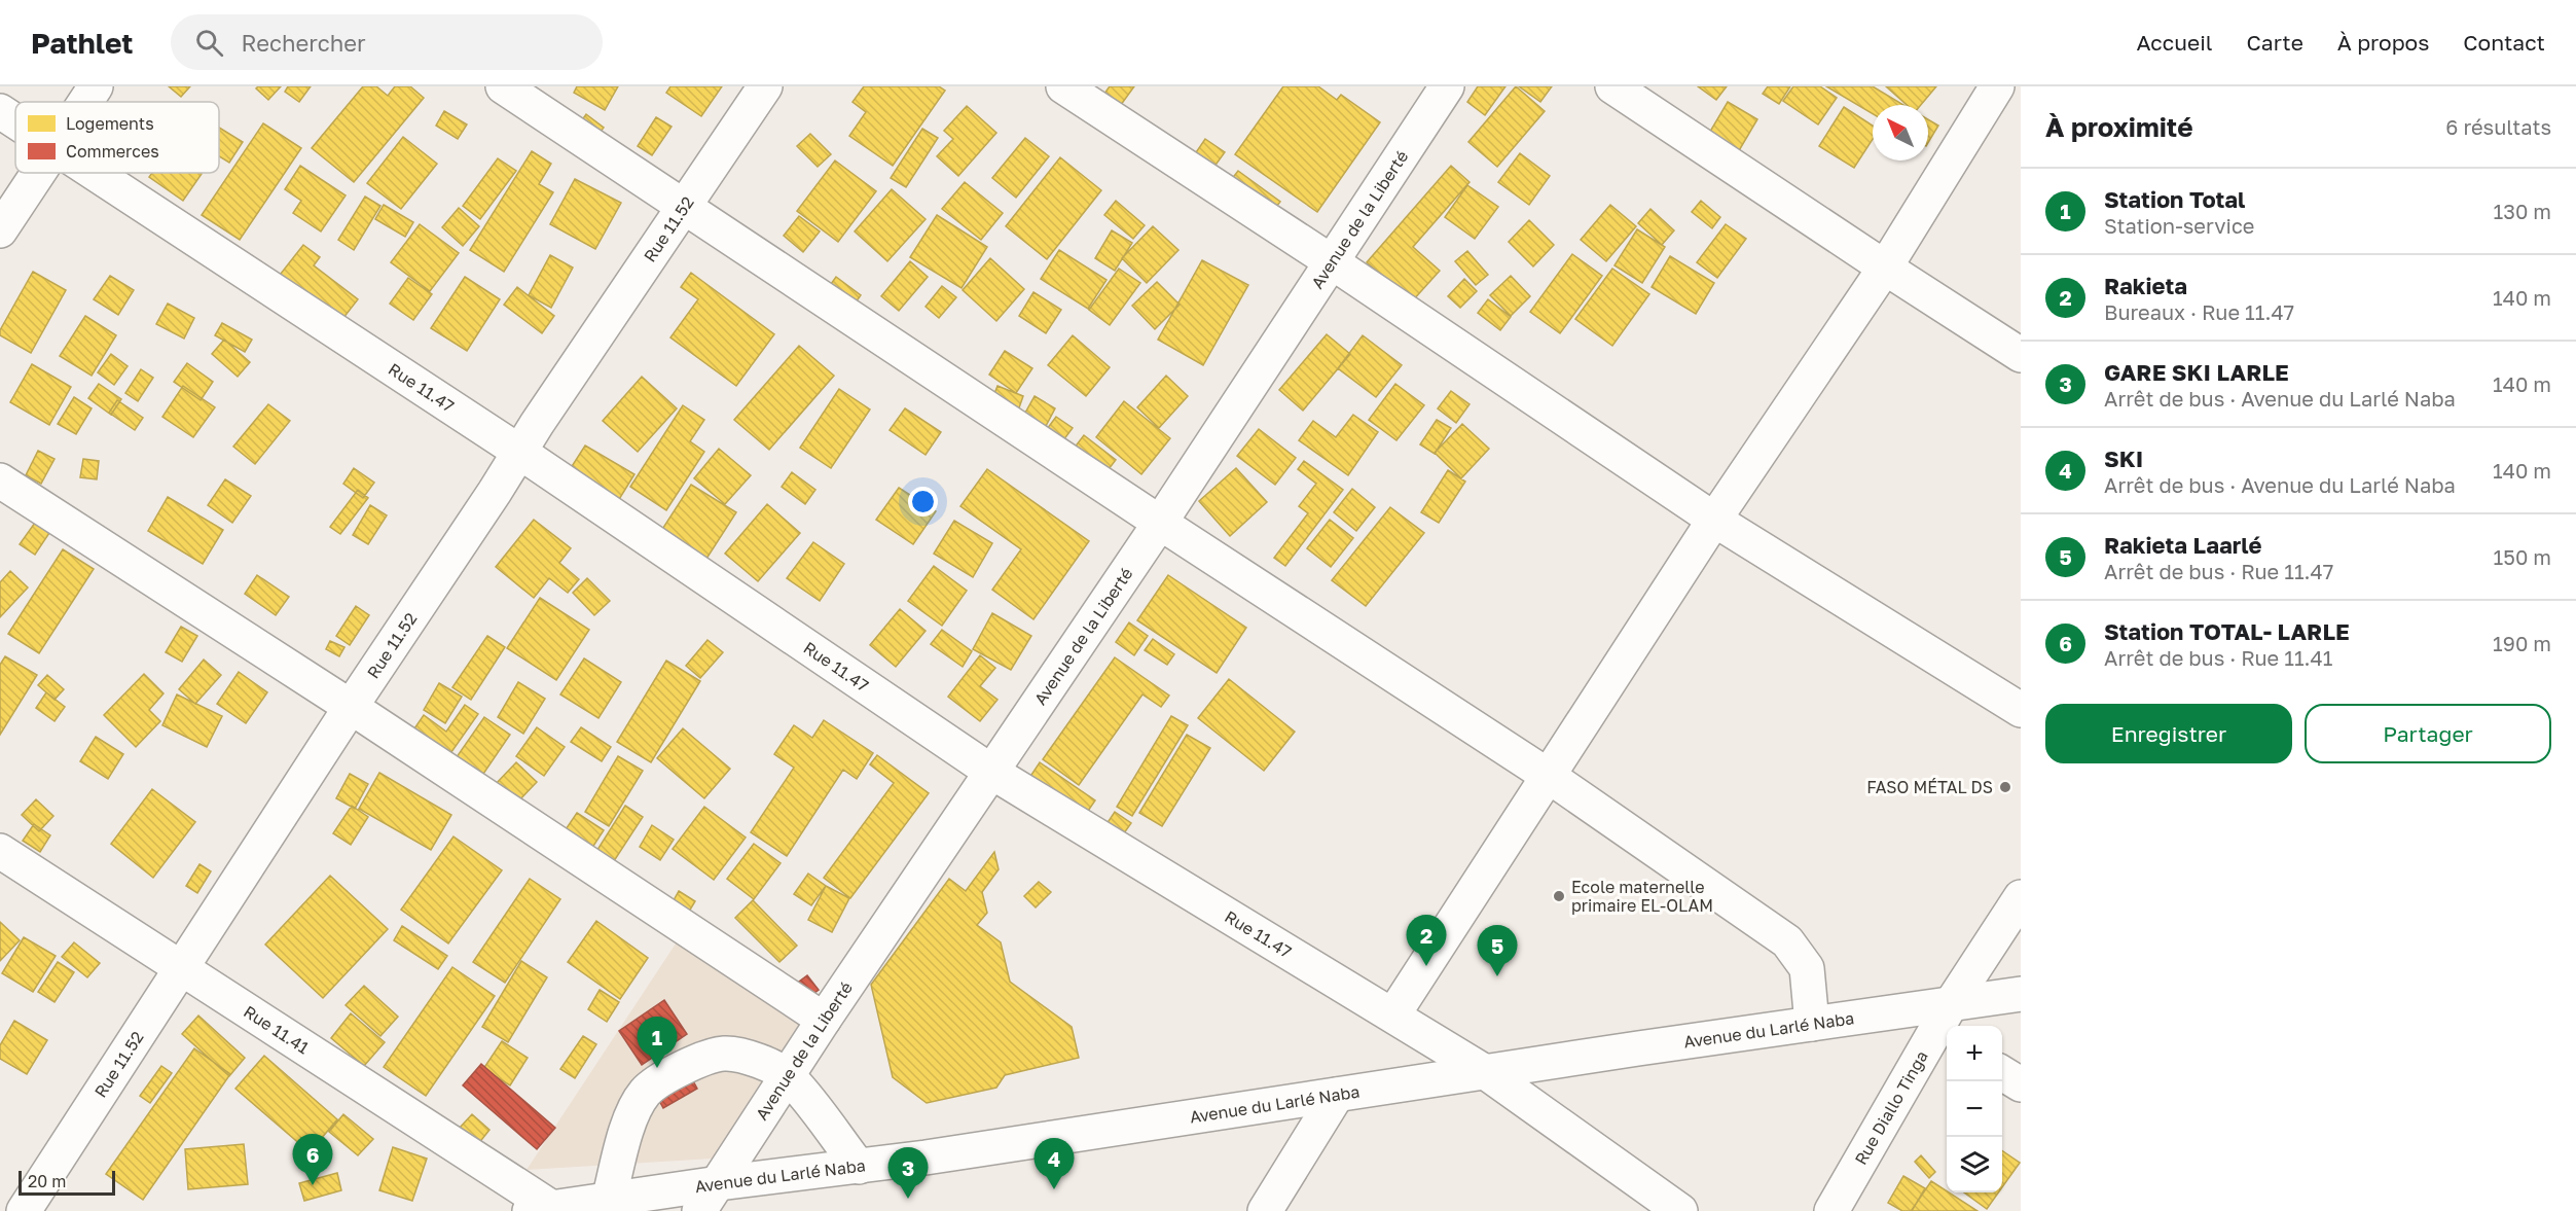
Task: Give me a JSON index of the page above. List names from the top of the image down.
{
  "streets": {
    "street": [
      "Avenue de la Liberté",
      "Rue 11.52",
      "Rue 11.47",
      "Rue 11.41",
      "Avenue du Larlé Naba",
      "Rue Diallo Tinga"
    ]
  },
  "crossings": [
    ["Avenue de la Liberté", "Rue 11.47"],
    ["Avenue de la Liberté", "Avenue du Larlé Naba"],
    ["Rue 11.52", "Rue 11.47"],
    ["Rue 11.52", "Rue 11.41"],
    ["Rue 11.47", "Avenue du Larlé Naba"],
    ["Rue 11.41", "Avenue du Larlé Naba"],
    ["Avenue du Larlé Naba", "Rue Diallo Tinga"]
  ],
  "places": ["FASO MÉTAL DS", "Ecole maternelle primaire EL-OLAM"],
  "legend": ["Logements", "Commerces"],
  "scale_bar": "20 m",
  "north": "top left",
  "page": {
    "header": "Pathlet",
    "search": "Rechercher",
    "nav": [
      "Accueil",
      "Carte",
      "À propos",
      "Contact"
    ],
    "heading": ["À proximité", "6 résultats"],
    "list": [
      {
        "mark": "1",
        "name": "Station Total",
        "note": "Station-service",
        "value": "130 m"
      },
      {
        "mark": "2",
        "name": "Rakieta",
        "note": "Bureaux · Rue 11.47",
        "value": "140 m"
      },
      {
        "mark": "3",
        "name": "GARE SKI LARLE",
        "note": "Arrêt de bus · Avenue du Larlé Naba",
        "value": "140 m"
      },
      {
        "mark": "4",
        "name": "SKI",
        "note": "Arrêt de bus · Avenue du Larlé Naba",
        "value": "140 m"
      },
      {
        "mark": "5",
        "name": "Rakieta Laarlé",
        "note": "Arrêt de bus · Rue 11.47",
        "value": "150 m"
      },
      {
        "mark": "6",
        "name": "Station TOTAL- LARLE",
        "note": "Arrêt de bus · Rue 11.41",
        "value": "190 m"
      }
    ],
    "buttons": ["Enregistrer", "Partager"],
    "pins": [
      "2",
      "5",
      "1",
      "6",
      "4",
      "3"
    ],
    "map_buttons": ["+", "−"],
    "scale": "20 m"
  }
}
